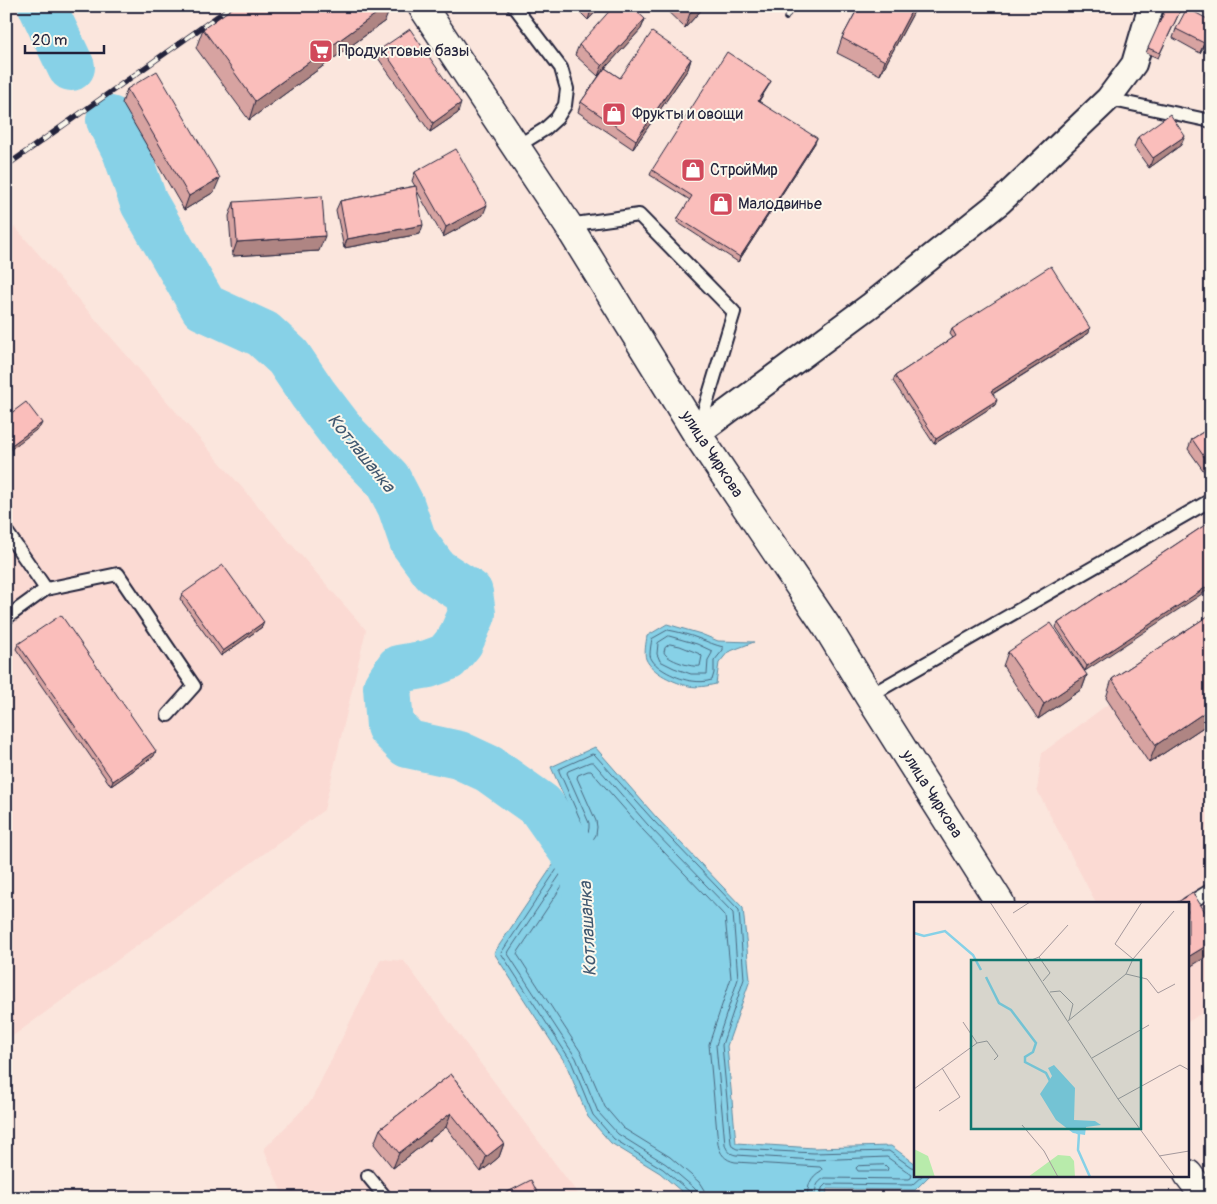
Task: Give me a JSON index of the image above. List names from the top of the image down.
{
  "streets": {
    "main road": ["улица Чиркова"]
  },
  "water": ["Котлашанка"],
  "places": {
    "supermarket": ["Продуктовые базы"],
    "shop": ["Фрукты и овощи", "СтройМир", "Малодвинье"]
  },
  "scale_bar": "20 m"
}
